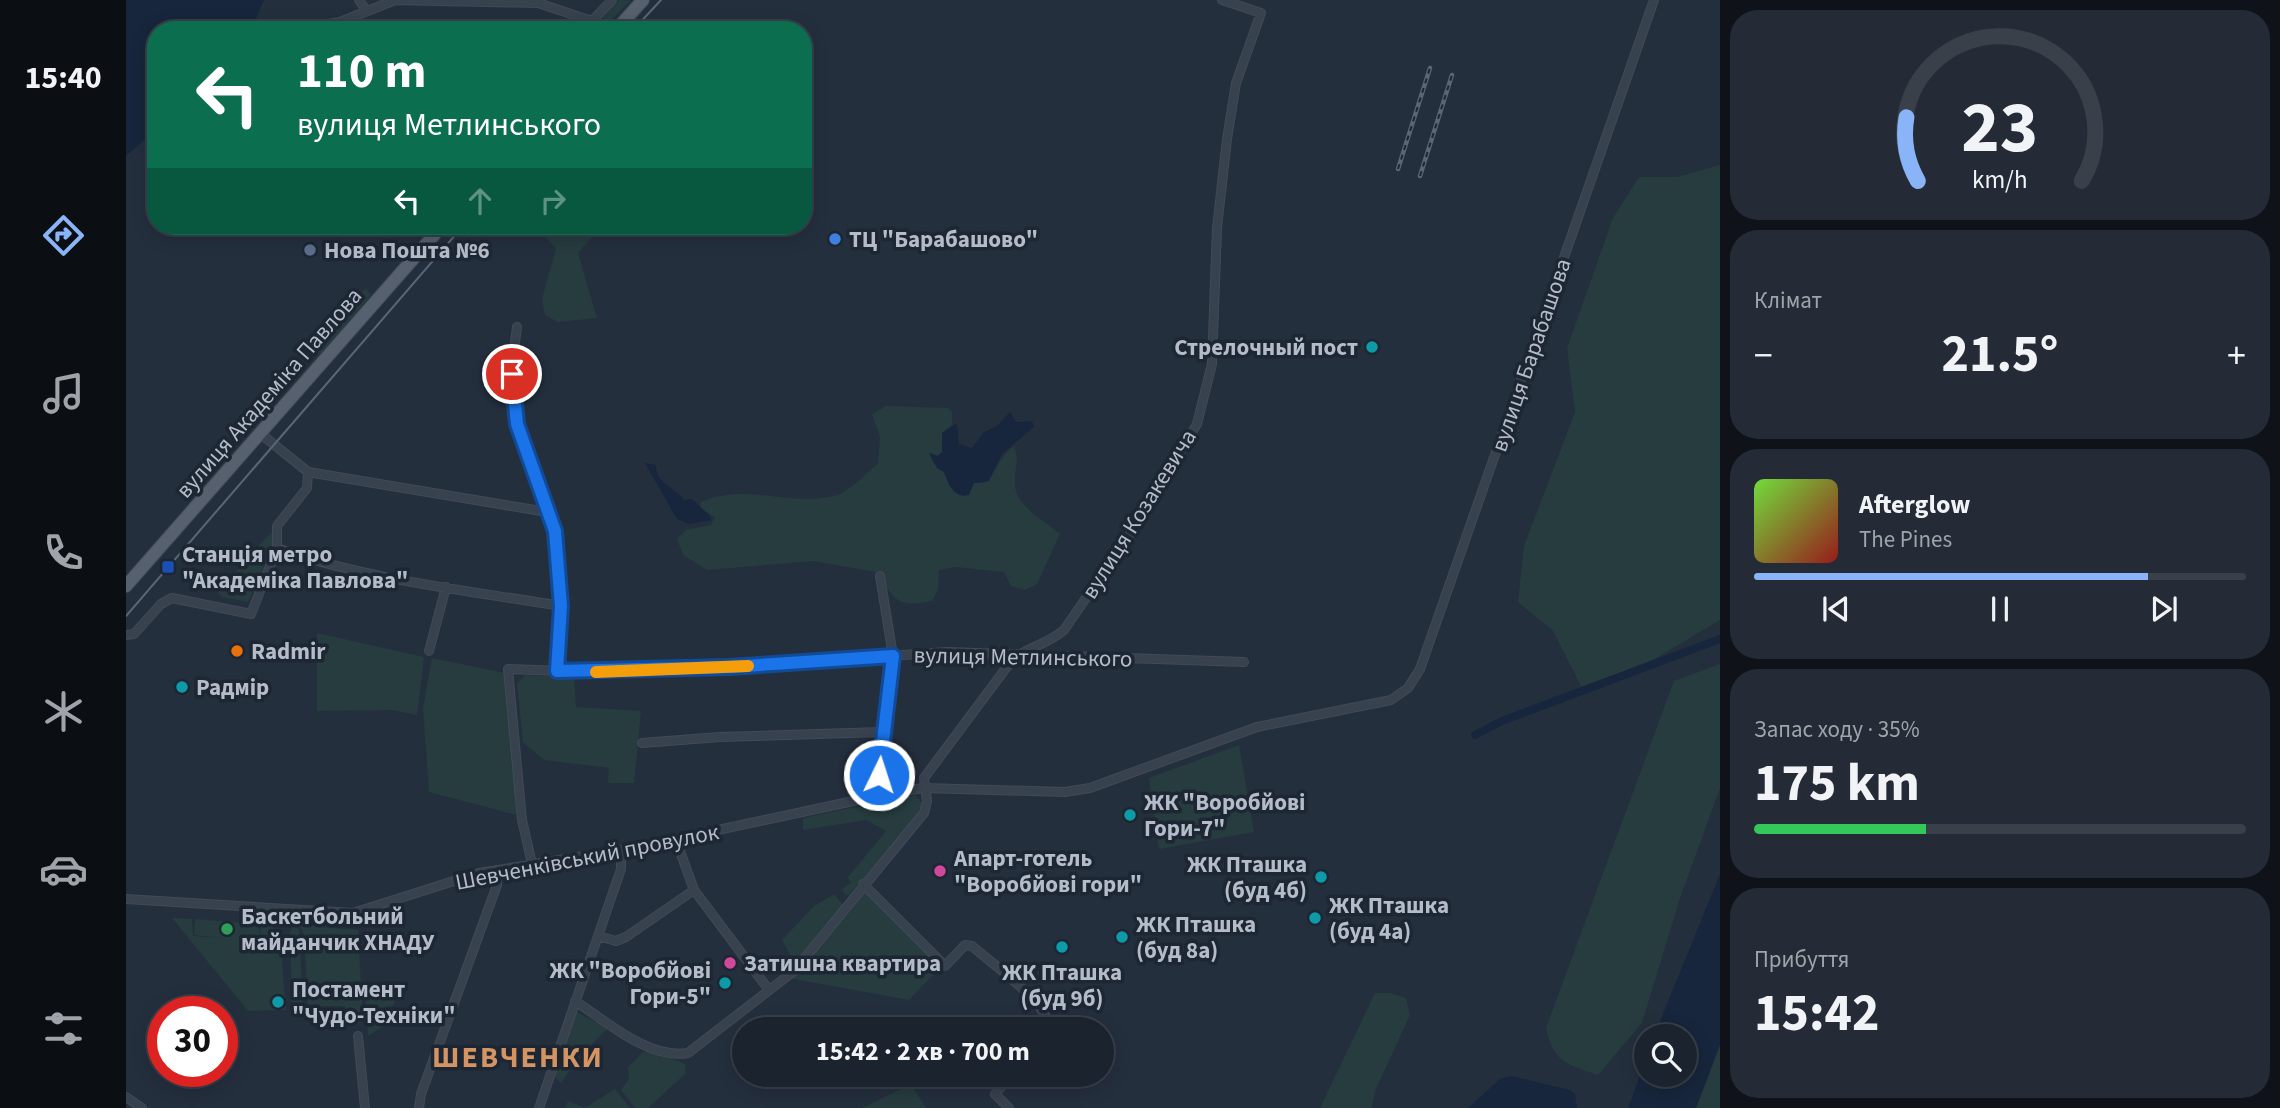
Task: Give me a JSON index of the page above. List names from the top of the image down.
{
  "streets": {
    "main road": ["вулиця Академіка Павлова"],
    "street": [
      "вулиця Барабашова",
      "вулиця Козакевича",
      "вулиця Метлинського",
      "Шевченківський провулок"
    ]
  },
  "crossings": [
    ["вулиця Барабашова", "Шевченківський провулок"],
    ["вулиця Козакевича", "вулиця Метлинського"],
    ["вулиця Козакевича", "Шевченківський провулок"],
    ["вулиця Метлинського", "Шевченківський провулок"]
  ],
  "districts": ["ШЕВЧЕНКИ"],
  "places": {
    "other": [
      "ТЦ \"Барабашово\"",
      "Нова Пошта №6",
      "Стрелочный пост",
      "Radmir",
      "Радмір",
      "ЖК \"Воробйові Гори-7\"",
      "Апарт-готель \"Воробйові гори\"",
      "ЖК Пташка (буд 4б)",
      "ЖК Пташка (буд 4а)",
      "Баскетбольний майданчик ХНАДУ",
      "ЖК Пташка (буд 8а)",
      "ЖК Пташка (буд 9б)",
      "Затишна квартира",
      "ЖК \"Воробйові Гори-5\"",
      "Постамент \"Чудо-Техніки\""
    ],
    "transit": ["Станція метро \"Академіка Павлова\""]
  },
  "page": {
    "tabs": "15:40",
    "turn": ["110 m", "вулиця Метлинського"],
    "tile": [
      "Клімат",
      ["Запас ходу · 35%", "175 km"],
      ["Прибуття", "15:42"]
    ],
    "heat": ["−", "21.5°", "+"],
    "song": ["Afterglow", "The Pines"],
    "limit": "30",
    "trip": "15:42 · 2 хв · 700 m",
    "gauge": ["23", "km/h"]
  }
}
